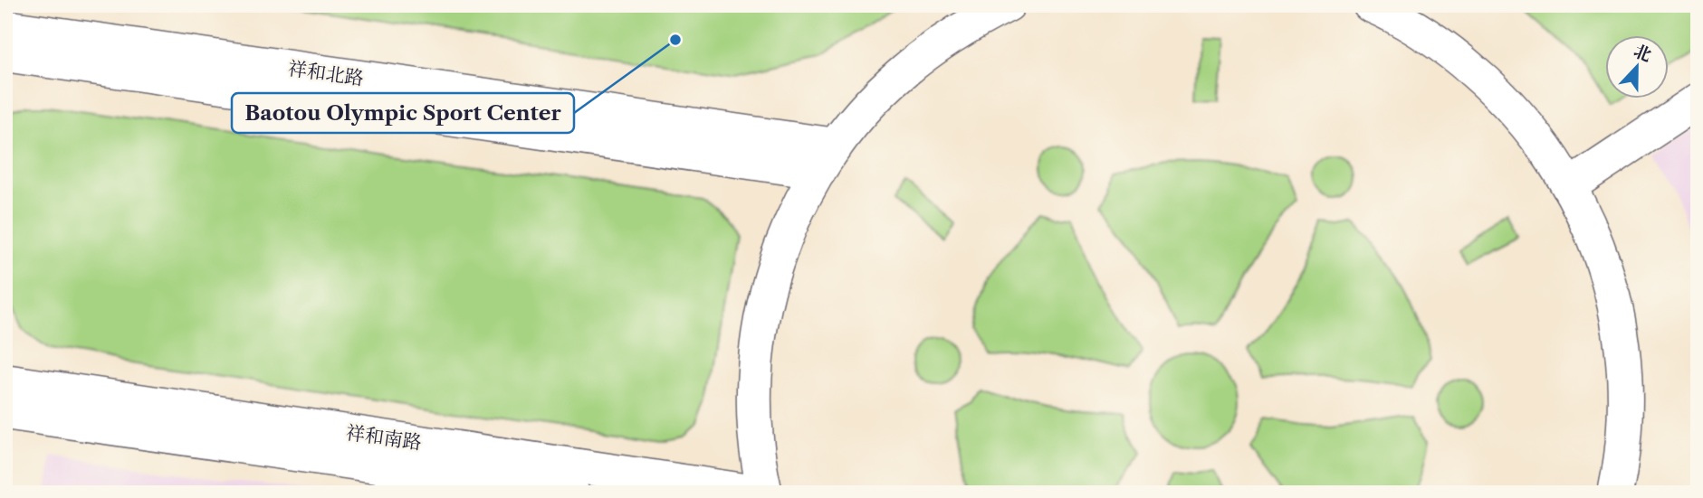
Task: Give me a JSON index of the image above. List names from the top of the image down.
{
  "streets": {
    "street": ["祥和北路", "祥和南路"]
  },
  "places": ["Baotou Olympic Sport Center"],
  "north": "top"
}
